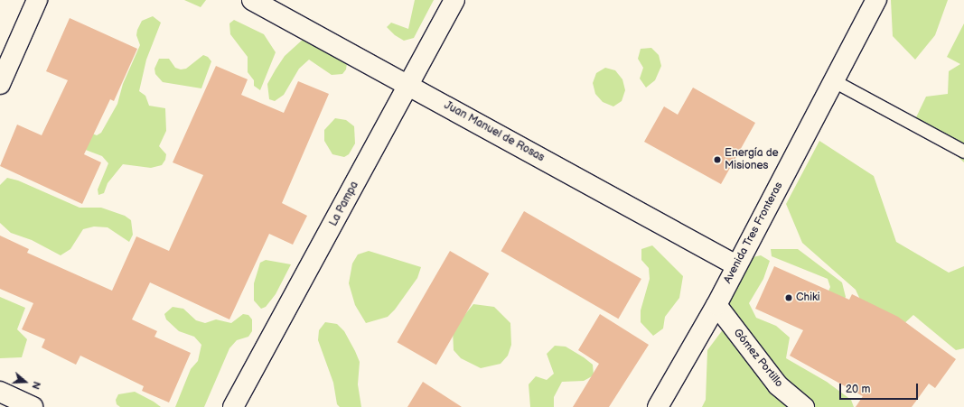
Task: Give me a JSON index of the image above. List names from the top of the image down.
{
  "streets": {
    "street": [
      "Juan Manuel de Rosas",
      "La Pampa",
      "Avenida Tres Fronteras",
      "Gómez Portillo"
    ]
  },
  "crossings": [
    ["Juan Manuel de Rosas", "La Pampa"],
    ["Juan Manuel de Rosas", "Avenida Tres Fronteras"],
    ["Avenida Tres Fronteras", "Gómez Portillo"]
  ],
  "places": ["Energía de Misiones", "Chiki"],
  "scale_bar": "20 m",
  "north": "right"
}
